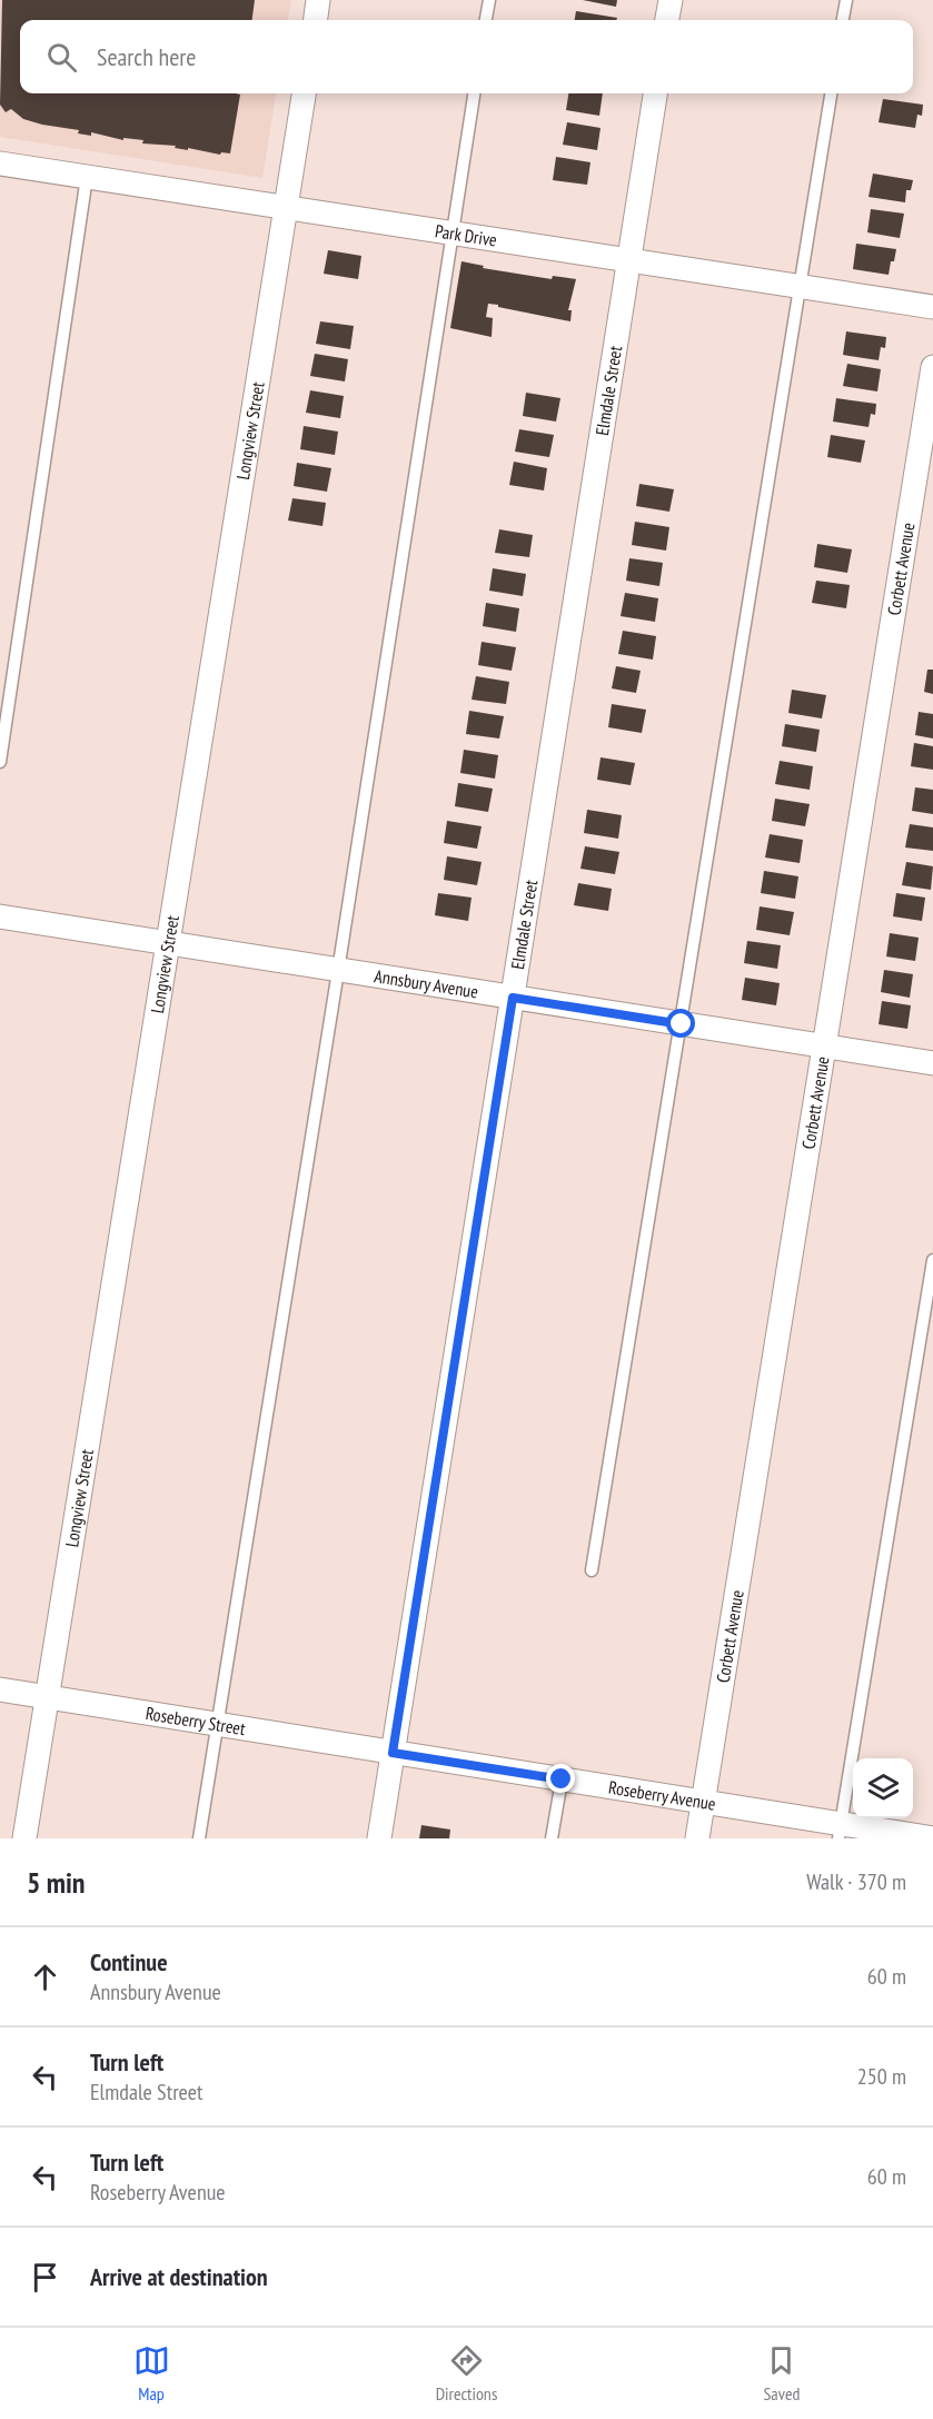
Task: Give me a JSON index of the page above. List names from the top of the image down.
{
  "streets": {
    "street": [
      "Park Drive",
      "Elmdale Street",
      "Longview Street",
      "Corbett Avenue",
      "Annsbury Avenue",
      "Roseberry Street",
      "Roseberry Avenue"
    ]
  },
  "crossings": [
    ["Park Drive", "Elmdale Street"],
    ["Park Drive", "Longview Street"],
    ["Elmdale Street", "Annsbury Avenue"],
    ["Elmdale Street", "Roseberry Street"],
    ["Elmdale Street", "Roseberry Avenue"],
    ["Longview Street", "Annsbury Avenue"],
    ["Longview Street", "Roseberry Street"],
    ["Corbett Avenue", "Annsbury Avenue"],
    ["Corbett Avenue", "Roseberry Avenue"],
    ["Roseberry Street", "Roseberry Avenue"]
  ],
  "page": {
    "search": "Search here",
    "heading": ["5 min", "Walk · 370 m"],
    "list": [
      ["Continue", "Annsbury Avenue", "60 m"],
      ["Turn left", "Elmdale Street", "250 m"],
      ["Turn left", "Roseberry Avenue", "60 m"],
      "Arrive at destination"
    ],
    "nav": ["Map", "Directions", "Saved"]
  }
}
